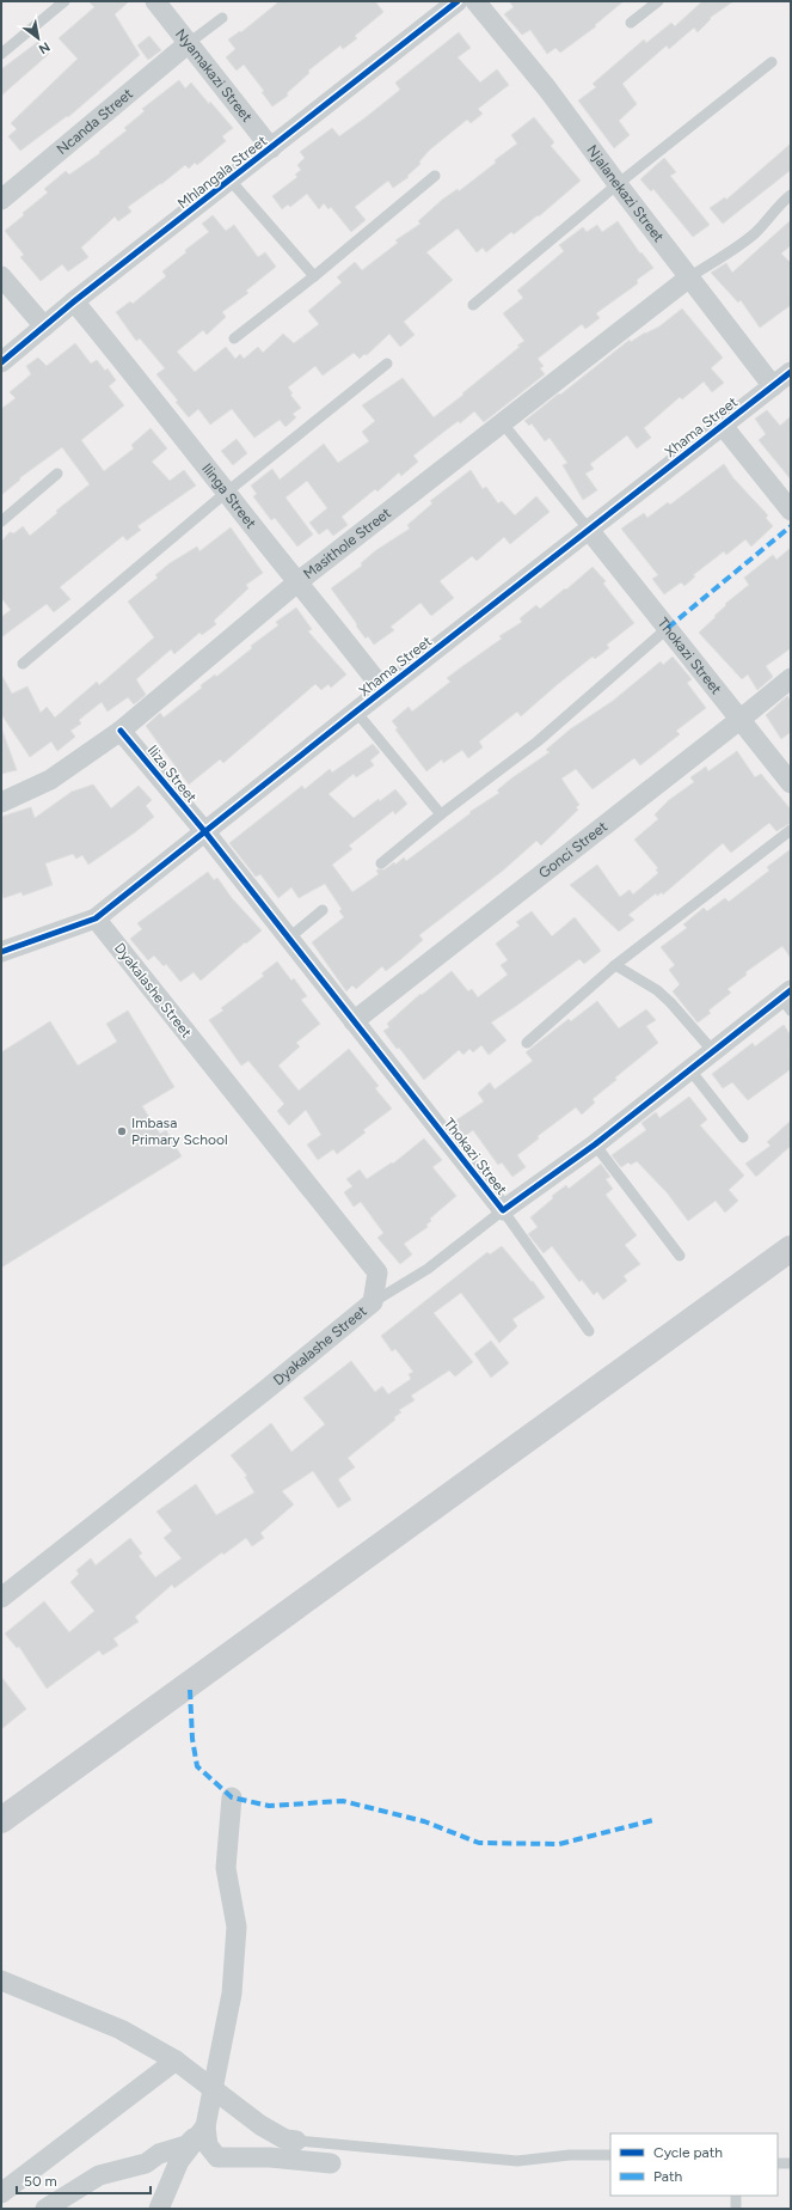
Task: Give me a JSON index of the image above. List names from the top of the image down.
{
  "streets": {
    "street": [
      "Nyamakazi Street",
      "Ncanda Street",
      "Mhlangala Street",
      "Njalanekazi Street",
      "Xhama Street",
      "Ilinga Street",
      "Masithole Street",
      "Thokazi Street",
      "Iliza Street",
      "Gonci Street",
      "Dyakalashe Street"
    ]
  },
  "crossings": [
    ["Nyamakazi Street", "Ncanda Street"],
    ["Nyamakazi Street", "Mhlangala Street"],
    ["Mhlangala Street", "Ilinga Street"],
    ["Njalanekazi Street", "Xhama Street"],
    ["Njalanekazi Street", "Masithole Street"],
    ["Xhama Street", "Ilinga Street"],
    ["Xhama Street", "Thokazi Street"],
    ["Xhama Street", "Iliza Street"],
    ["Xhama Street", "Dyakalashe Street"],
    ["Ilinga Street", "Masithole Street"],
    ["Masithole Street", "Iliza Street"],
    ["Thokazi Street", "Iliza Street"],
    ["Thokazi Street", "Gonci Street"]
  ],
  "places": ["Imbasa Primary School"],
  "legend": ["Cycle path", "Path"],
  "scale_bar": "50 m",
  "north": "bottom right"
}
